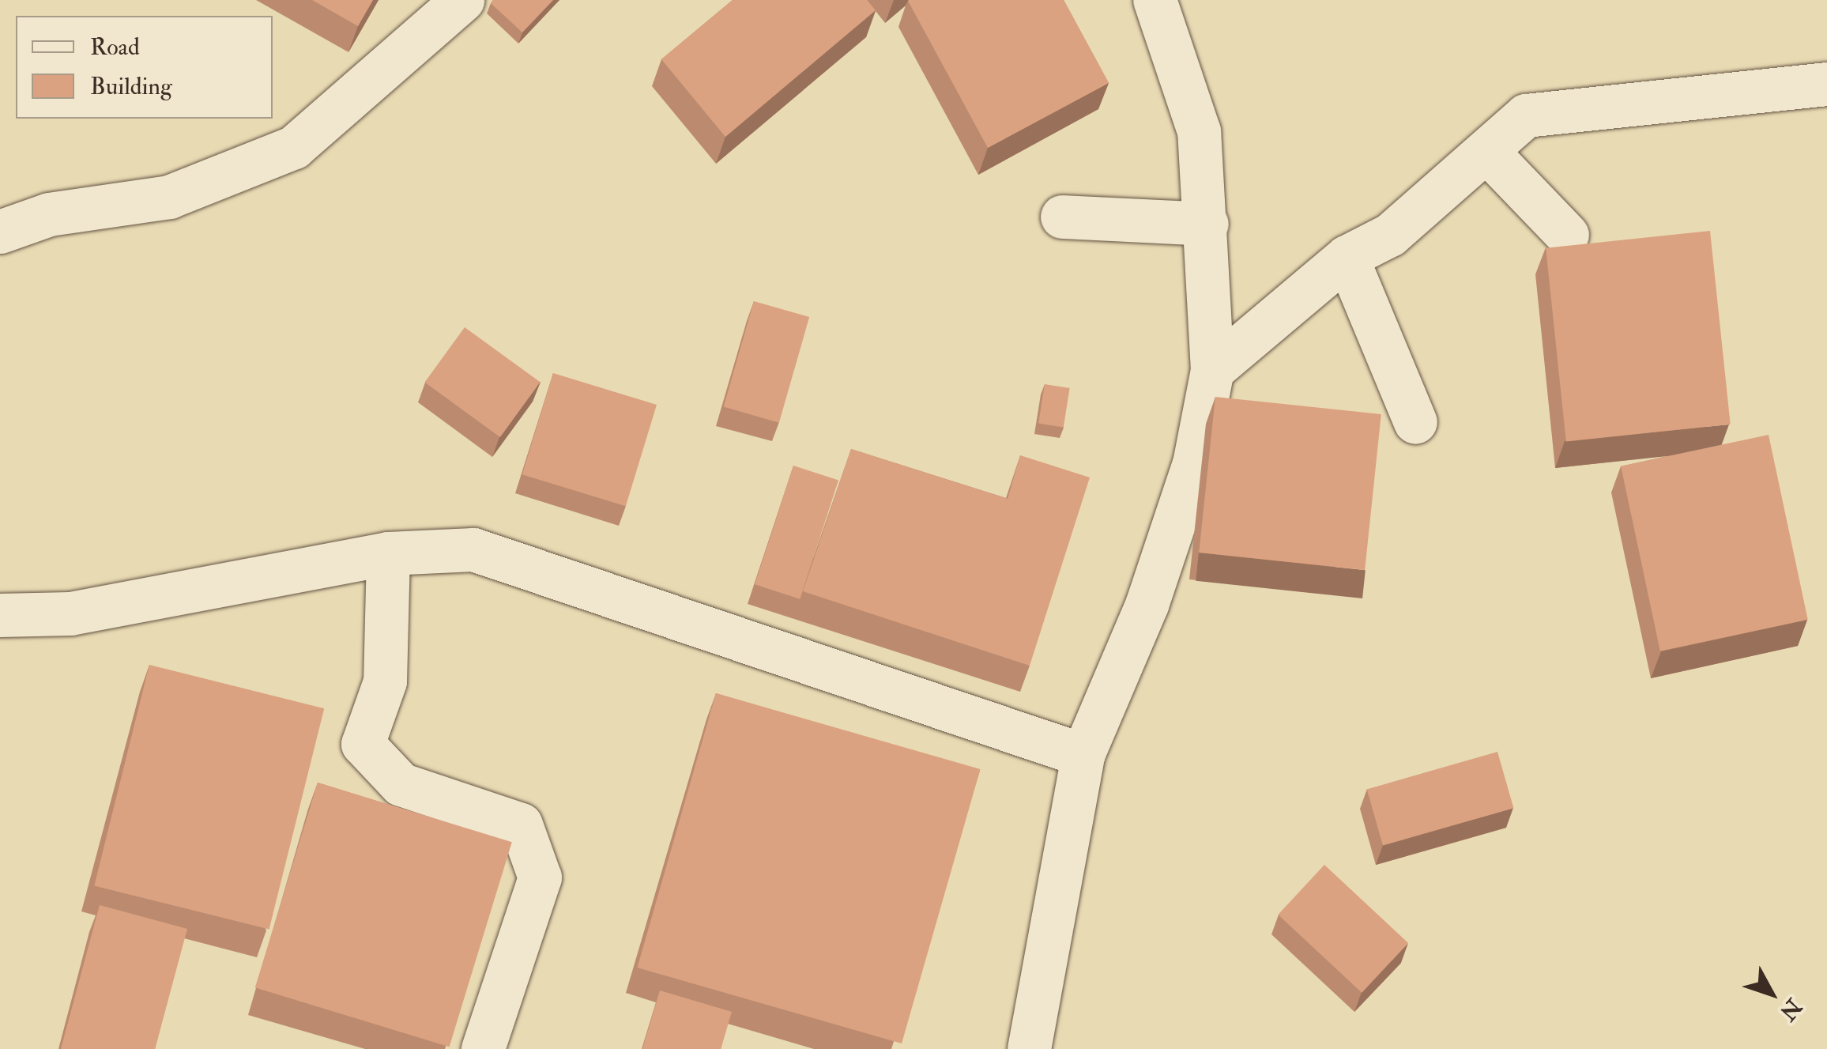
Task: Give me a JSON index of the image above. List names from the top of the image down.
{
  "legend": ["Road", "Building"],
  "north": "bottom right"
}
